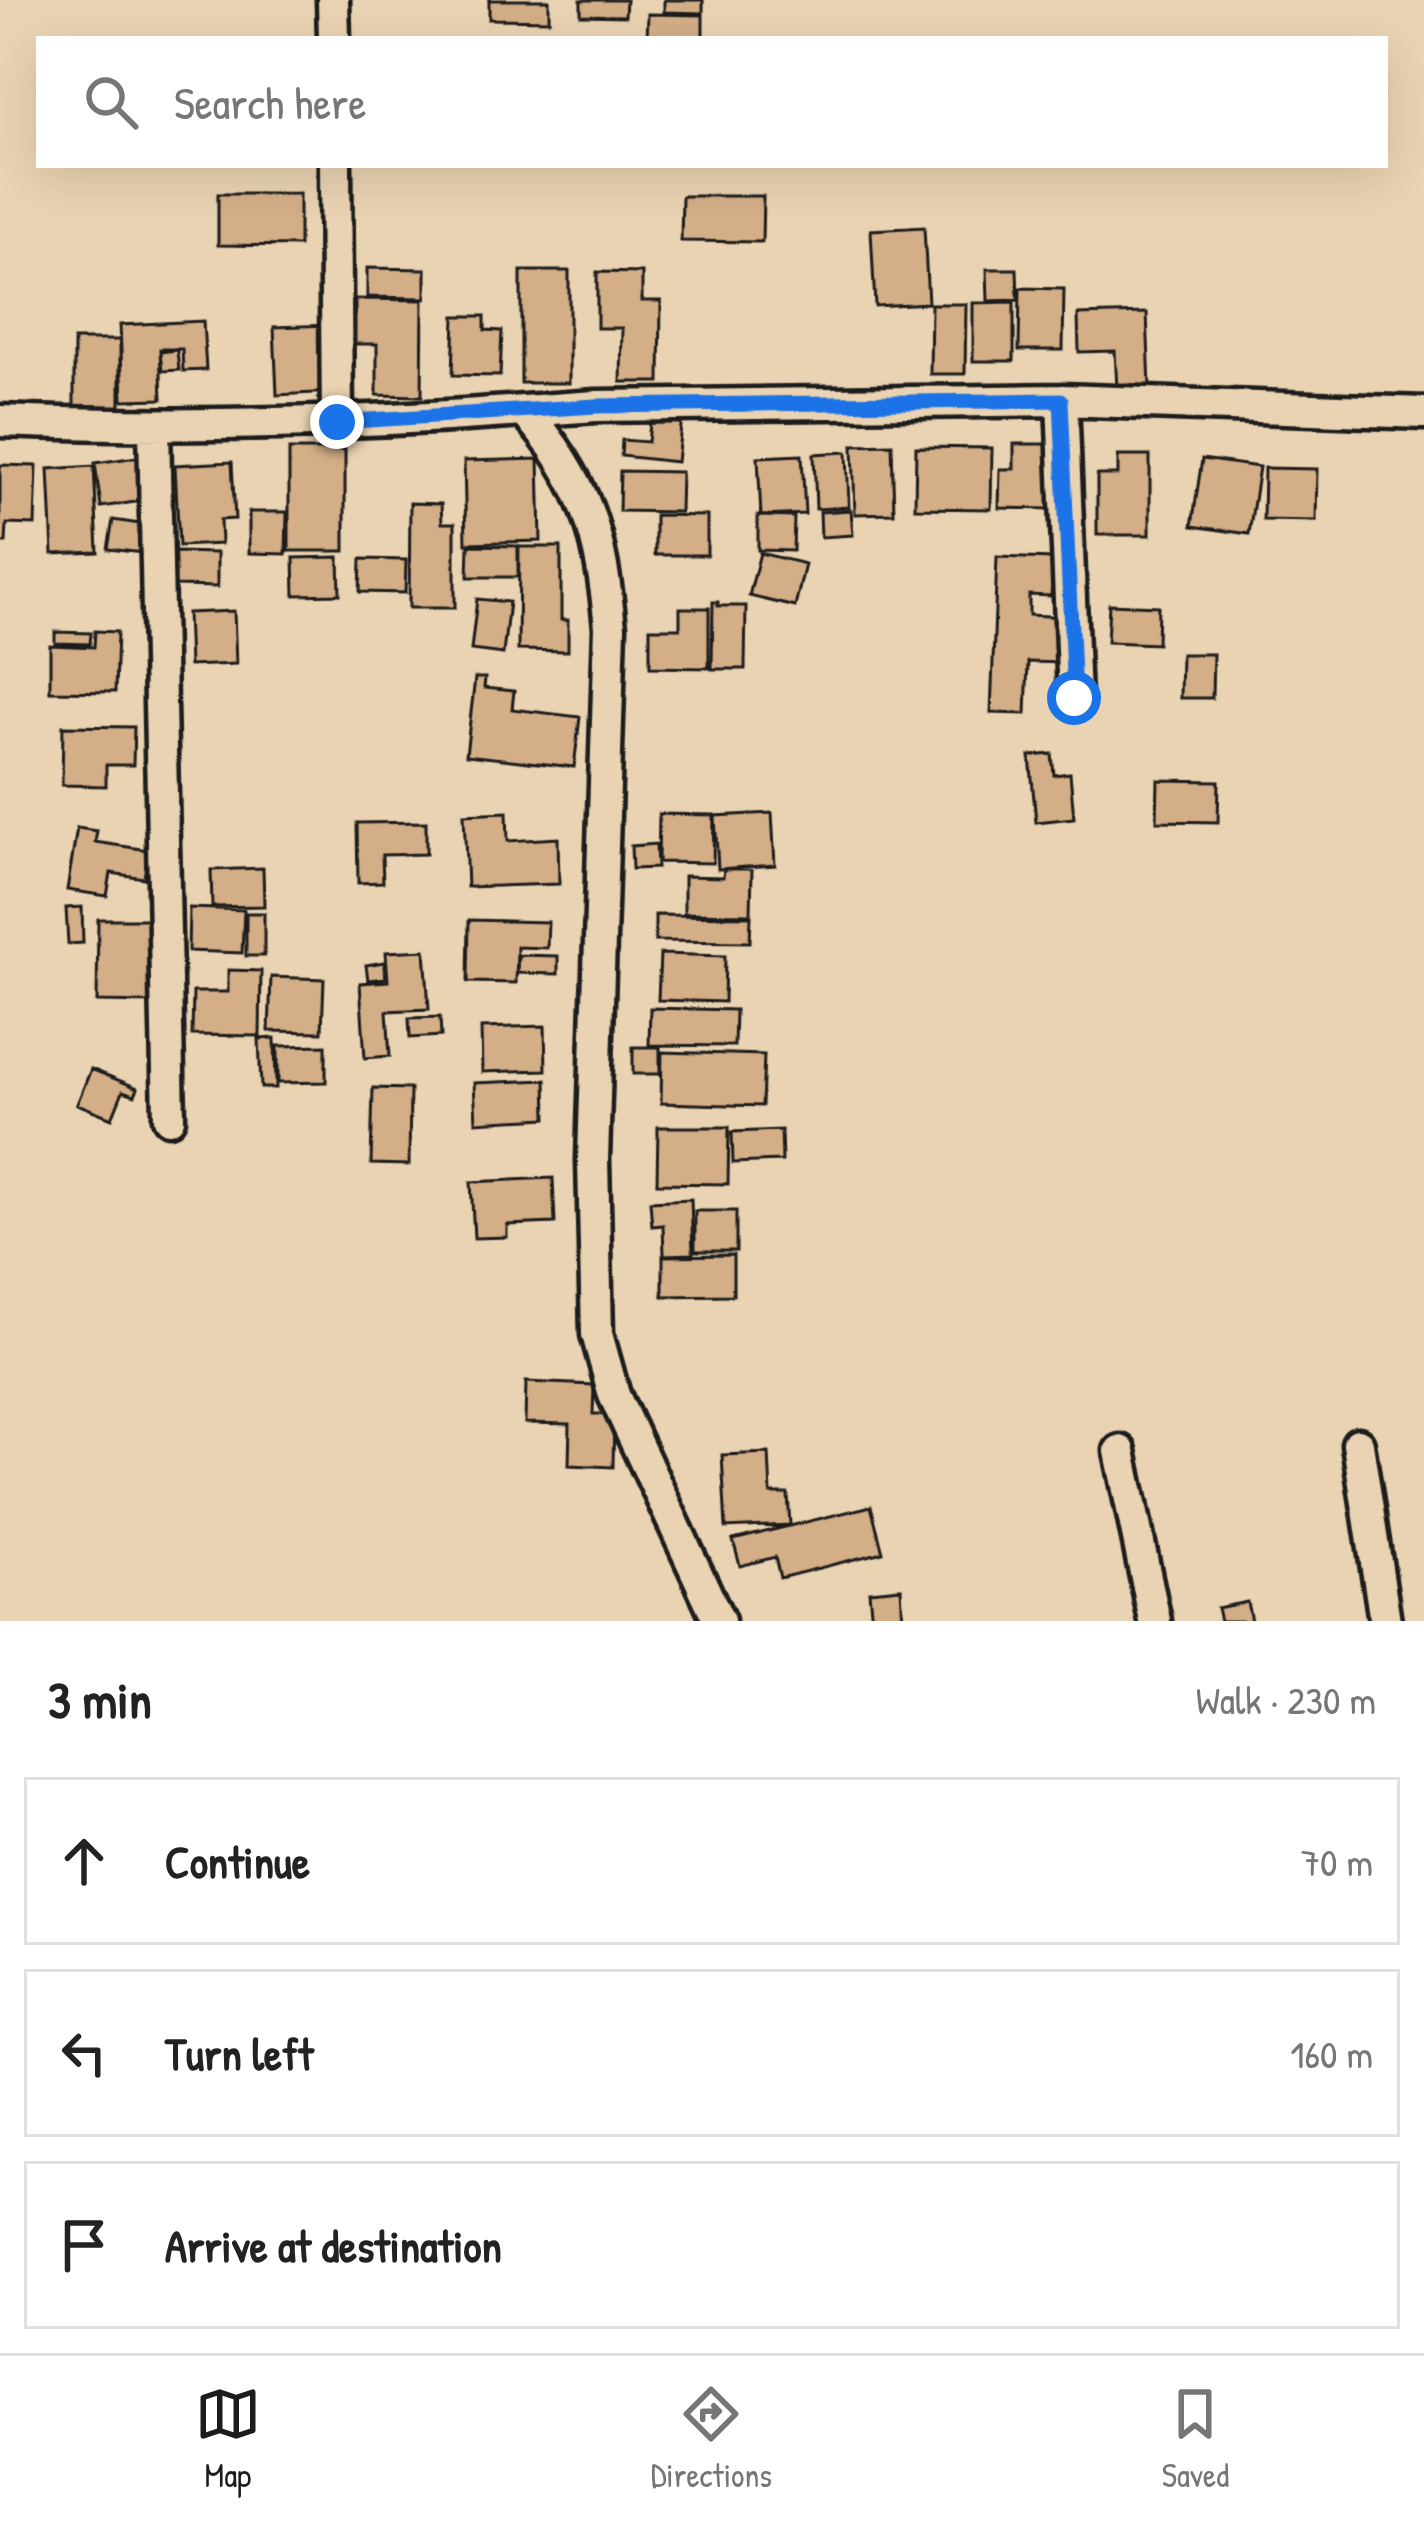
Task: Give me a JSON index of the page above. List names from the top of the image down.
{
  "page": {
    "search": "Search here",
    "heading": ["3 min", "Walk · 230 m"],
    "list": [
      ["Continue", "70 m"],
      ["Turn left", "160 m"],
      "Arrive at destination"
    ],
    "nav": ["Map", "Directions", "Saved"]
  }
}
